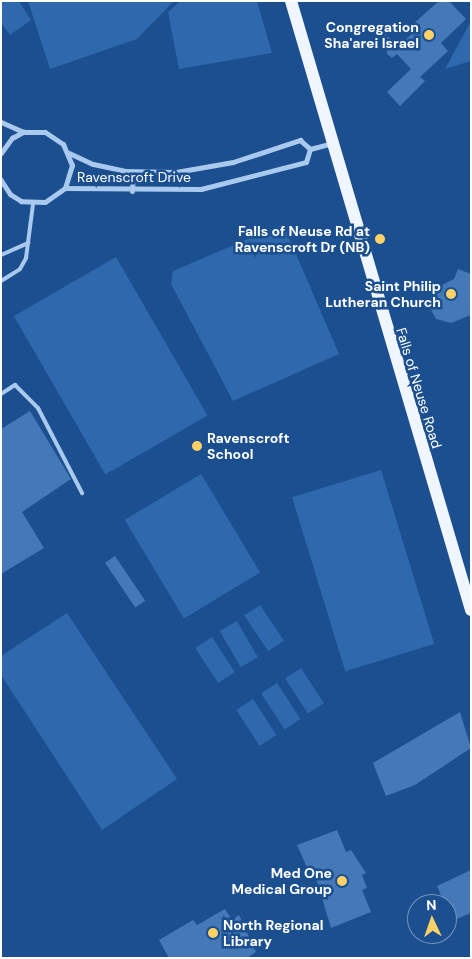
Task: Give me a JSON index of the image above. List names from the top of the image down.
{
  "streets": {
    "main road": ["Falls of Neuse Road"],
    "street": ["Ravenscroft Drive"]
  },
  "crossings": [
    ["Ravenscroft Drive", "Falls of Neuse Road"]
  ],
  "places": [
    "Congregation Sha'arei Israel",
    "Falls of Neuse Rd at Ravenscroft Dr (NB)",
    "Saint Philip Lutheran Church",
    "Ravenscroft School",
    "Med One Medical Group",
    "North Regional Library"
  ],
  "north": "top"
}
